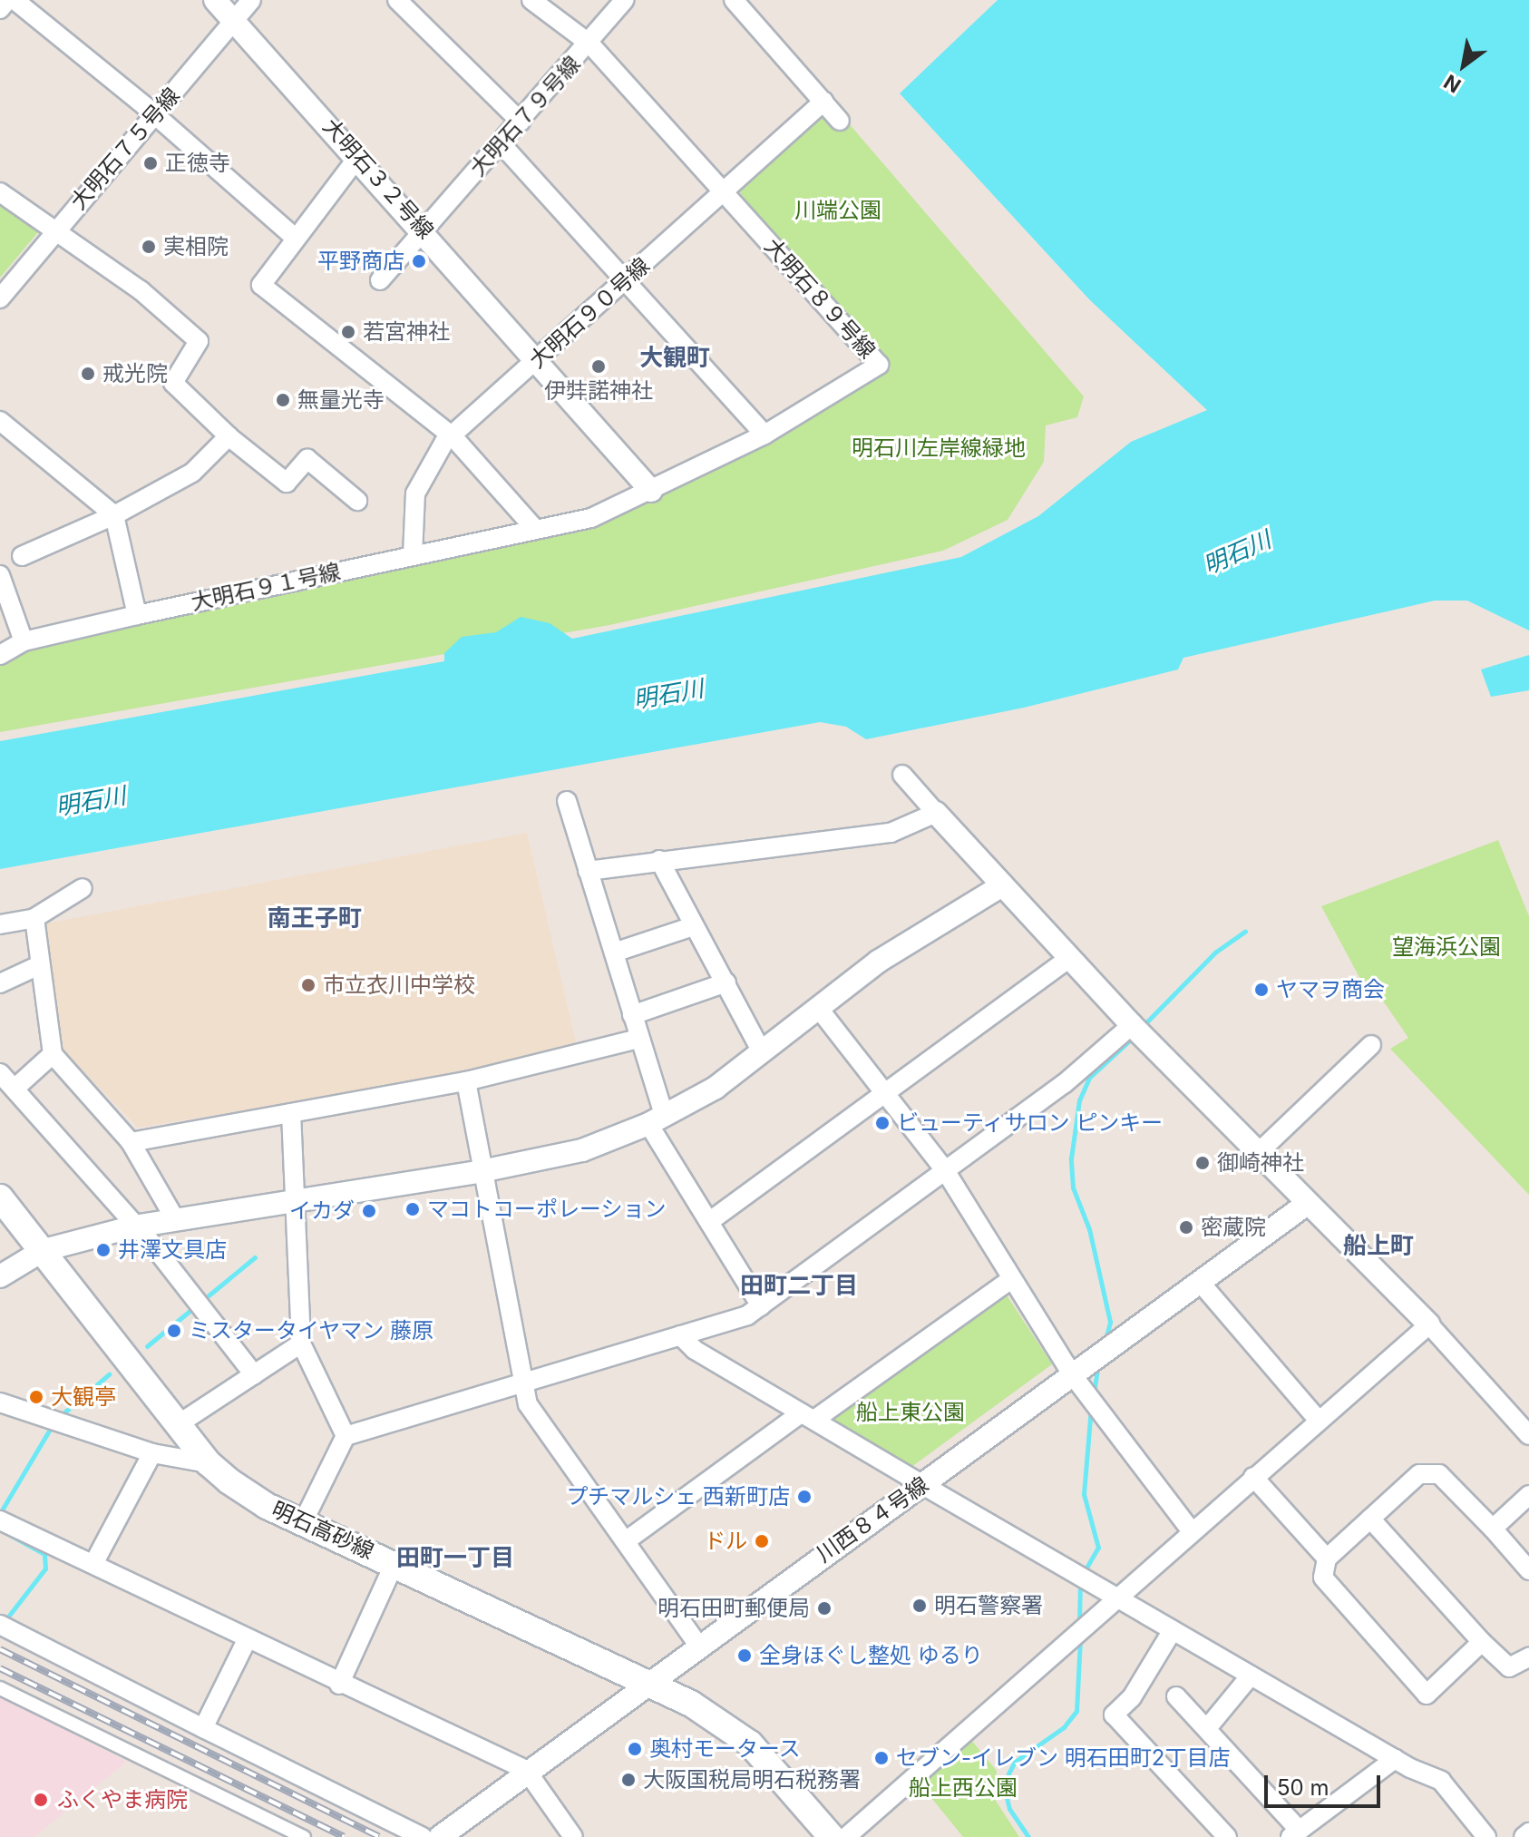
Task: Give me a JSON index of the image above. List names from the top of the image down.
{
  "streets": {
    "main road": ["明石高砂線"],
    "street": [
      "大明石７９号線",
      "大明石７５号線",
      "大明石３２号線",
      "大明石８９号線",
      "大明石９０号線",
      "大明石９１号線",
      "川西８４号線"
    ]
  },
  "crossings": [
    ["大明石７９号線", "大明石３２号線"],
    ["大明石７９号線", "大明石８９号線"],
    ["大明石７５号線", "大明石３２号線"],
    ["大明石３２号線", "大明石８９号線"],
    ["大明石３２号線", "大明石９０号線"],
    ["大明石８９号線", "大明石９０号線"],
    ["大明石８９号線", "大明石９１号線"],
    ["大明石９０号線", "大明石９１号線"],
    ["川西８４号線", "明石高砂線"]
  ],
  "districts": [
    "大観町",
    "南王子町",
    "船上町",
    "田町二丁目",
    "田町一丁目"
  ],
  "water": ["明石川"],
  "parks": [
    "川端公園",
    "明石川左岸線緑地",
    "望海浜公園",
    "船上東公園",
    "船上西公園"
  ],
  "places": [
    "正徳寺",
    "実相院",
    "平野商店",
    "若宮神社",
    "伊弉諾神社",
    "戒光院",
    "無量光寺",
    "市立衣川中学校",
    "ヤマヲ商会",
    "ビューティサロン ピンキー",
    "御崎神社",
    "マコトコーポレーション",
    "イカダ",
    "密蔵院",
    "井澤文具店",
    "ミスタータイヤマン 藤原",
    "大観亭",
    "プチマルシェ 西新町店",
    "ドル",
    "明石警察署",
    "明石田町郵便局",
    "全身ほぐし整処 ゆるり",
    "奥村モータース",
    "セブン-イレブン 明石田町2丁目店",
    "大阪国税局明石税務署",
    "ふくやま病院"
  ],
  "scale_bar": "50 m",
  "north": "bottom left"
}
